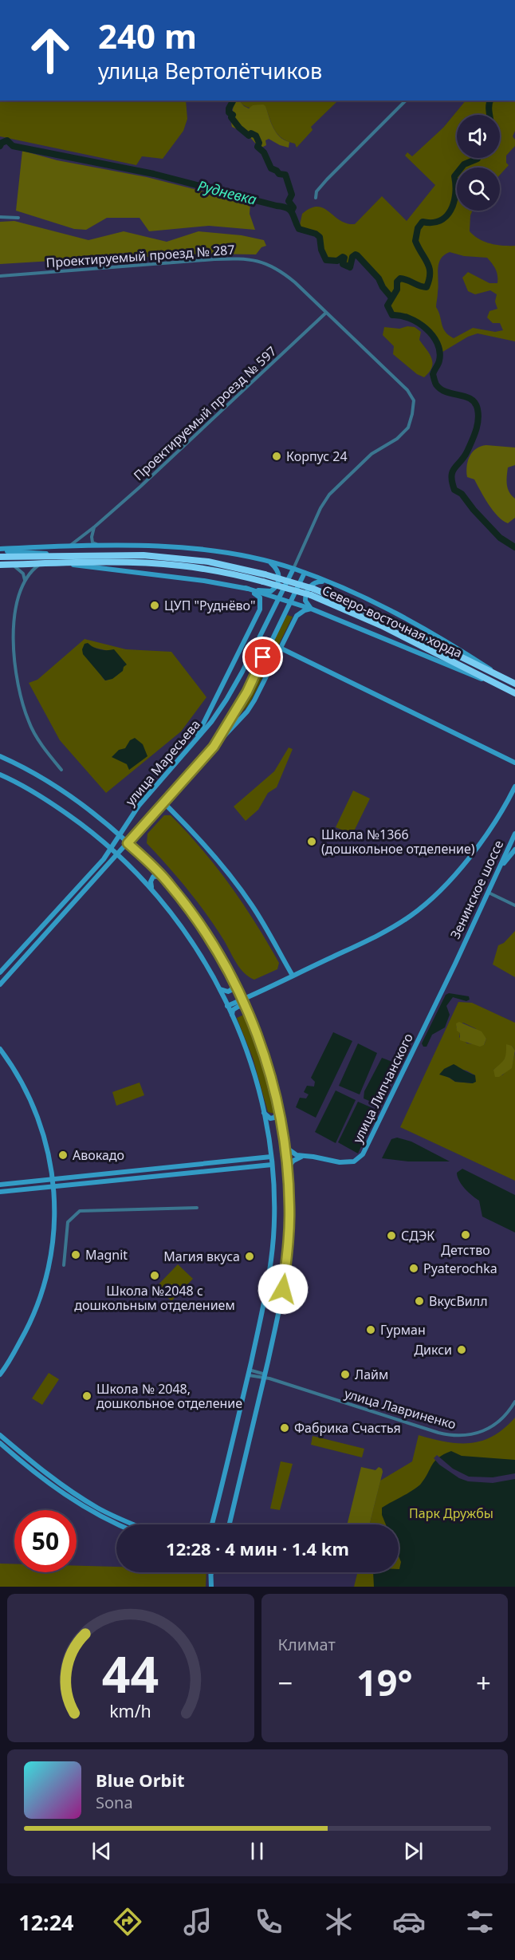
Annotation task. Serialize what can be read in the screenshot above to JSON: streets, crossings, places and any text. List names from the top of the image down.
{
  "streets": {
    "highway": ["Северо-восточная хорда"],
    "street": [
      "Проектируемый проезд № 287",
      "Проектируемый проезд № 597",
      "улица Маресьева",
      "Зенинское шоссе",
      "улица Липчанского",
      "улица Лавриненко"
    ]
  },
  "crossings": [
    ["Проектируемый проезд № 287", "Проектируемый проезд № 597"],
    ["Проектируемый проезд № 287", "улица Маресьева"],
    ["Зенинское шоссе", "улица Липчанского"]
  ],
  "water": ["Рудневка"],
  "parks": ["Парк Дружбы"],
  "places": [
    "Корпус 24",
    "ЦУП \"Руднёво\"",
    "Школа №1366 (дошкольное отделение)",
    "Авокадо",
    "Детство",
    "СДЭК",
    "Magnit",
    "Магия вкуса",
    "Pyaterochka",
    "Школа №2048 с дошкольным отделением",
    "ВкусВилл",
    "Гурман",
    "Дикси",
    "Лайм",
    "Школа № 2048, дошкольное отделение",
    "Фабрика Счастья"
  ],
  "page": {
    "turn": ["240 m", "улица Вертолётчиков"],
    "limit": "50",
    "trip": "12:28 · 4 мин · 1.4 km",
    "tile": "Климат",
    "heat": ["−", "19°", "+"],
    "song": ["Blue Orbit", "Sona"],
    "tabs": "12:24",
    "gauge": ["44", "km/h"]
  }
}
